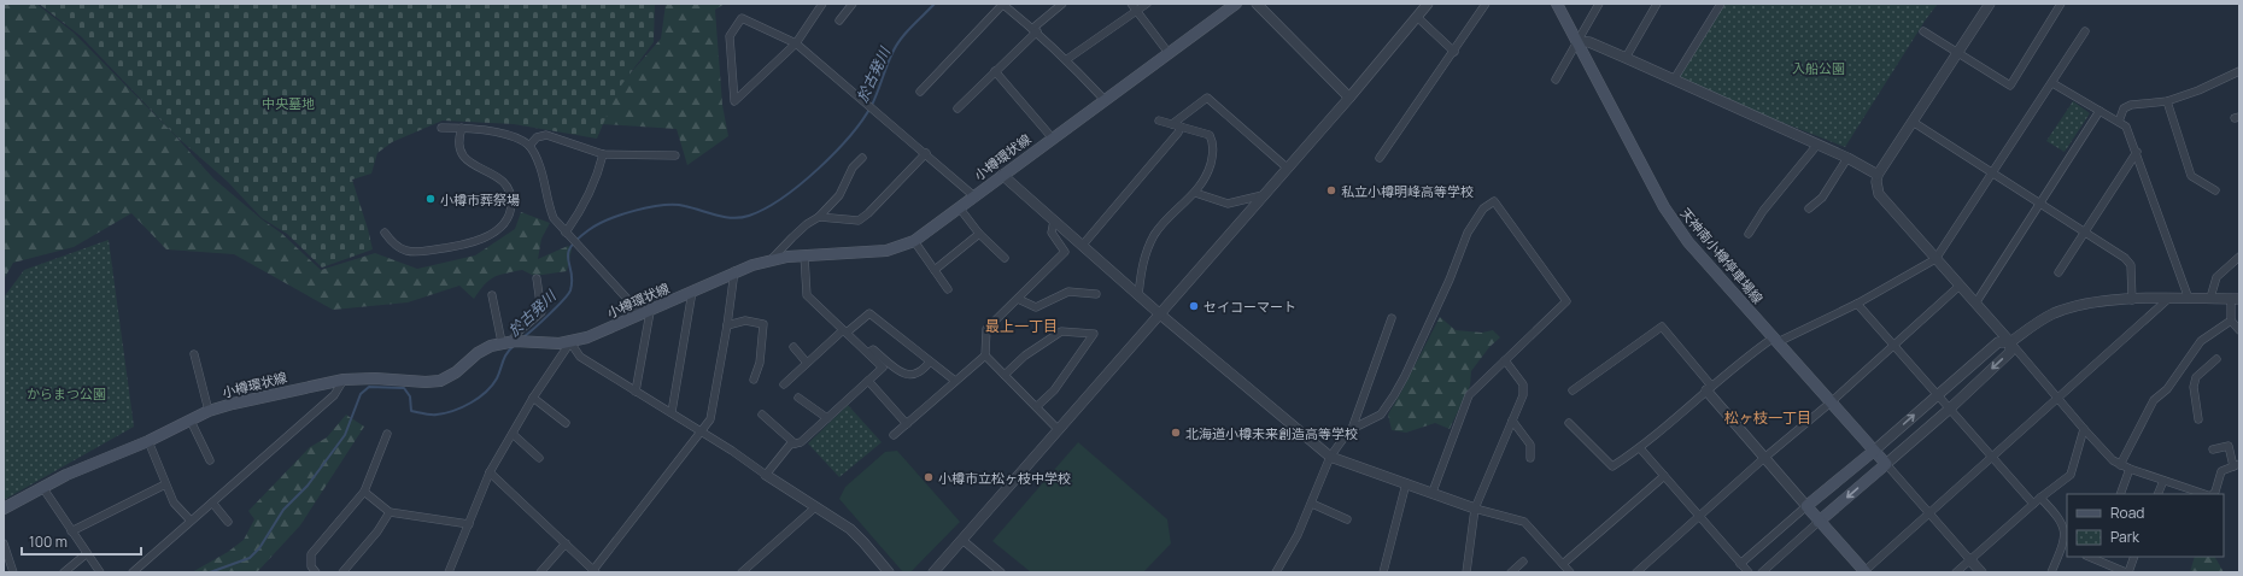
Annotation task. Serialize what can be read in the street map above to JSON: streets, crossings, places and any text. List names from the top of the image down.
{
  "streets": {
    "main road": ["小樽環状線", "天神南小樽停車場線"]
  },
  "districts": ["最上一丁目", "松ヶ枝一丁目"],
  "water": ["於古発川"],
  "parks": ["入船公園", "中央墓地", "からまつ公園"],
  "places": [
    "私立小樽明峰高等学校",
    "小樽市葬祭場",
    "セイコーマート",
    "北海道小樽未来創造高等学校",
    "小樽市立松ヶ枝中学校"
  ],
  "legend": ["Road", "Park"],
  "scale_bar": "100 m"
}
